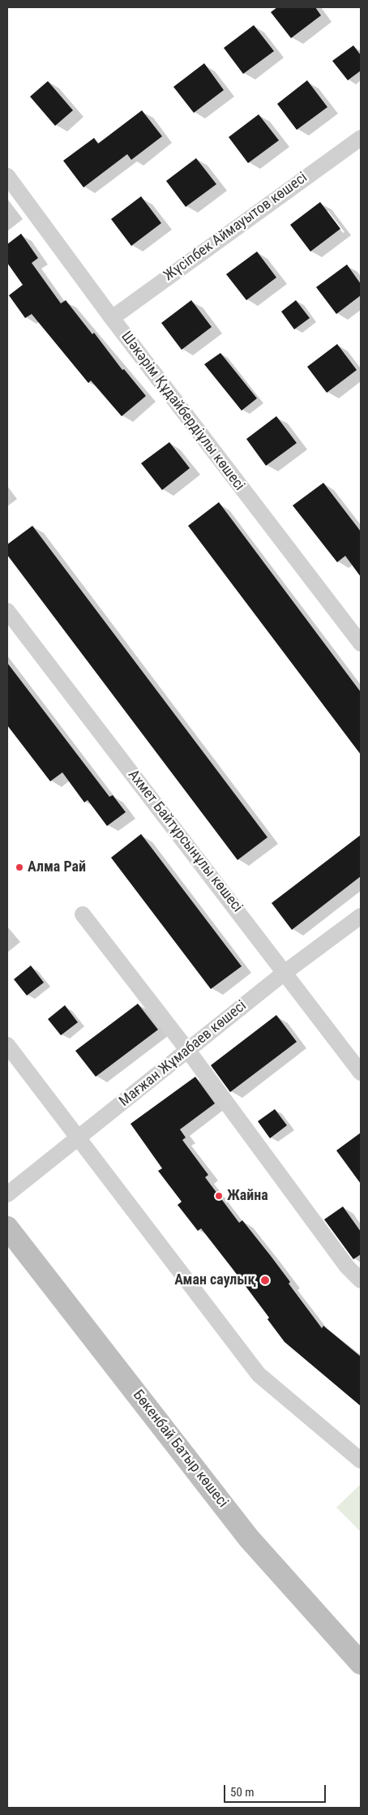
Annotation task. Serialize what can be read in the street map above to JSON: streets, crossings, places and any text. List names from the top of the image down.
{
  "streets": {
    "main road": ["Бөкенбай Батыр көшесі"],
    "street": [
      "Жүсіпбек Аймауытов көшесі",
      "Шәкәрім Құдайбердіұлы көшесі",
      "Ахмет Байтұрсынұлы көшесі",
      "Мағжан Жұмабаев көшесі"
    ]
  },
  "crossings": [
    ["Жүсіпбек Аймауытов көшесі", "Шәкәрім Құдайбердіұлы көшесі"],
    ["Ахмет Байтұрсынұлы көшесі", "Мағжан Жұмабаев көшесі"]
  ],
  "places": ["Алма Рай", "Жайна", "Аман саулық"],
  "scale_bar": "50 m"
}
